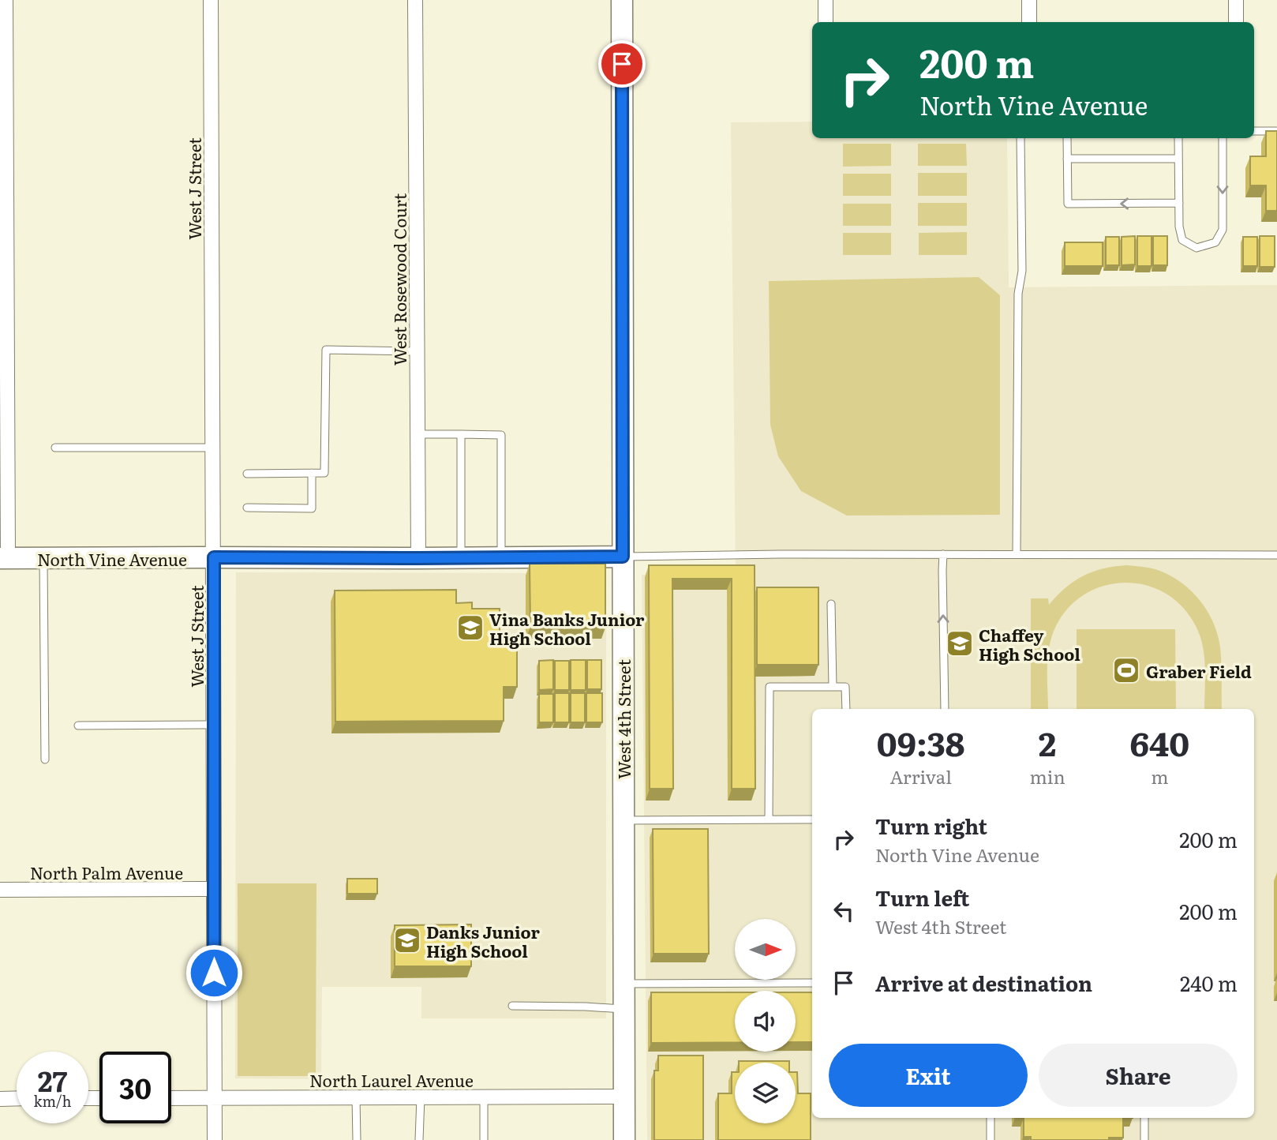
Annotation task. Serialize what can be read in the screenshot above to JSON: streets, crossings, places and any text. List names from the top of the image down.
{
  "streets": {
    "main road": ["North Vine Avenue", "West 4th Street"],
    "street": [
      "West J Street",
      "West Rosewood Court",
      "North Palm Avenue",
      "North Laurel Avenue"
    ]
  },
  "crossings": [
    ["West J Street", "North Vine Avenue"],
    ["West J Street", "North Palm Avenue"],
    ["West J Street", "North Laurel Avenue"],
    ["West Rosewood Court", "North Vine Avenue"],
    ["North Vine Avenue", "West 4th Street"],
    ["West 4th Street", "North Laurel Avenue"]
  ],
  "places": {
    "school or university": ["Vina Banks Junior High School", "Chaffey High School", "Danks Junior High School"],
    "sports": ["Graber Field"]
  },
  "north": "right",
  "page": {
    "turn": ["200 m", "North Vine Avenue"],
    "eta": [
      "09:38",
      "Arrival",
      "2",
      "min",
      "640",
      "m"
    ],
    "list": [
      {
        "name": "Turn right",
        "note": "North Vine Avenue",
        "value": "200 m"
      },
      {
        "name": "Turn left",
        "note": "West 4th Street",
        "value": "200 m"
      },
      {
        "name": "Arrive at destination",
        "value": "240 m"
      }
    ],
    "buttons": ["Exit", "Share"],
    "speed": "27 km/h",
    "limit": "30"
  }
}
